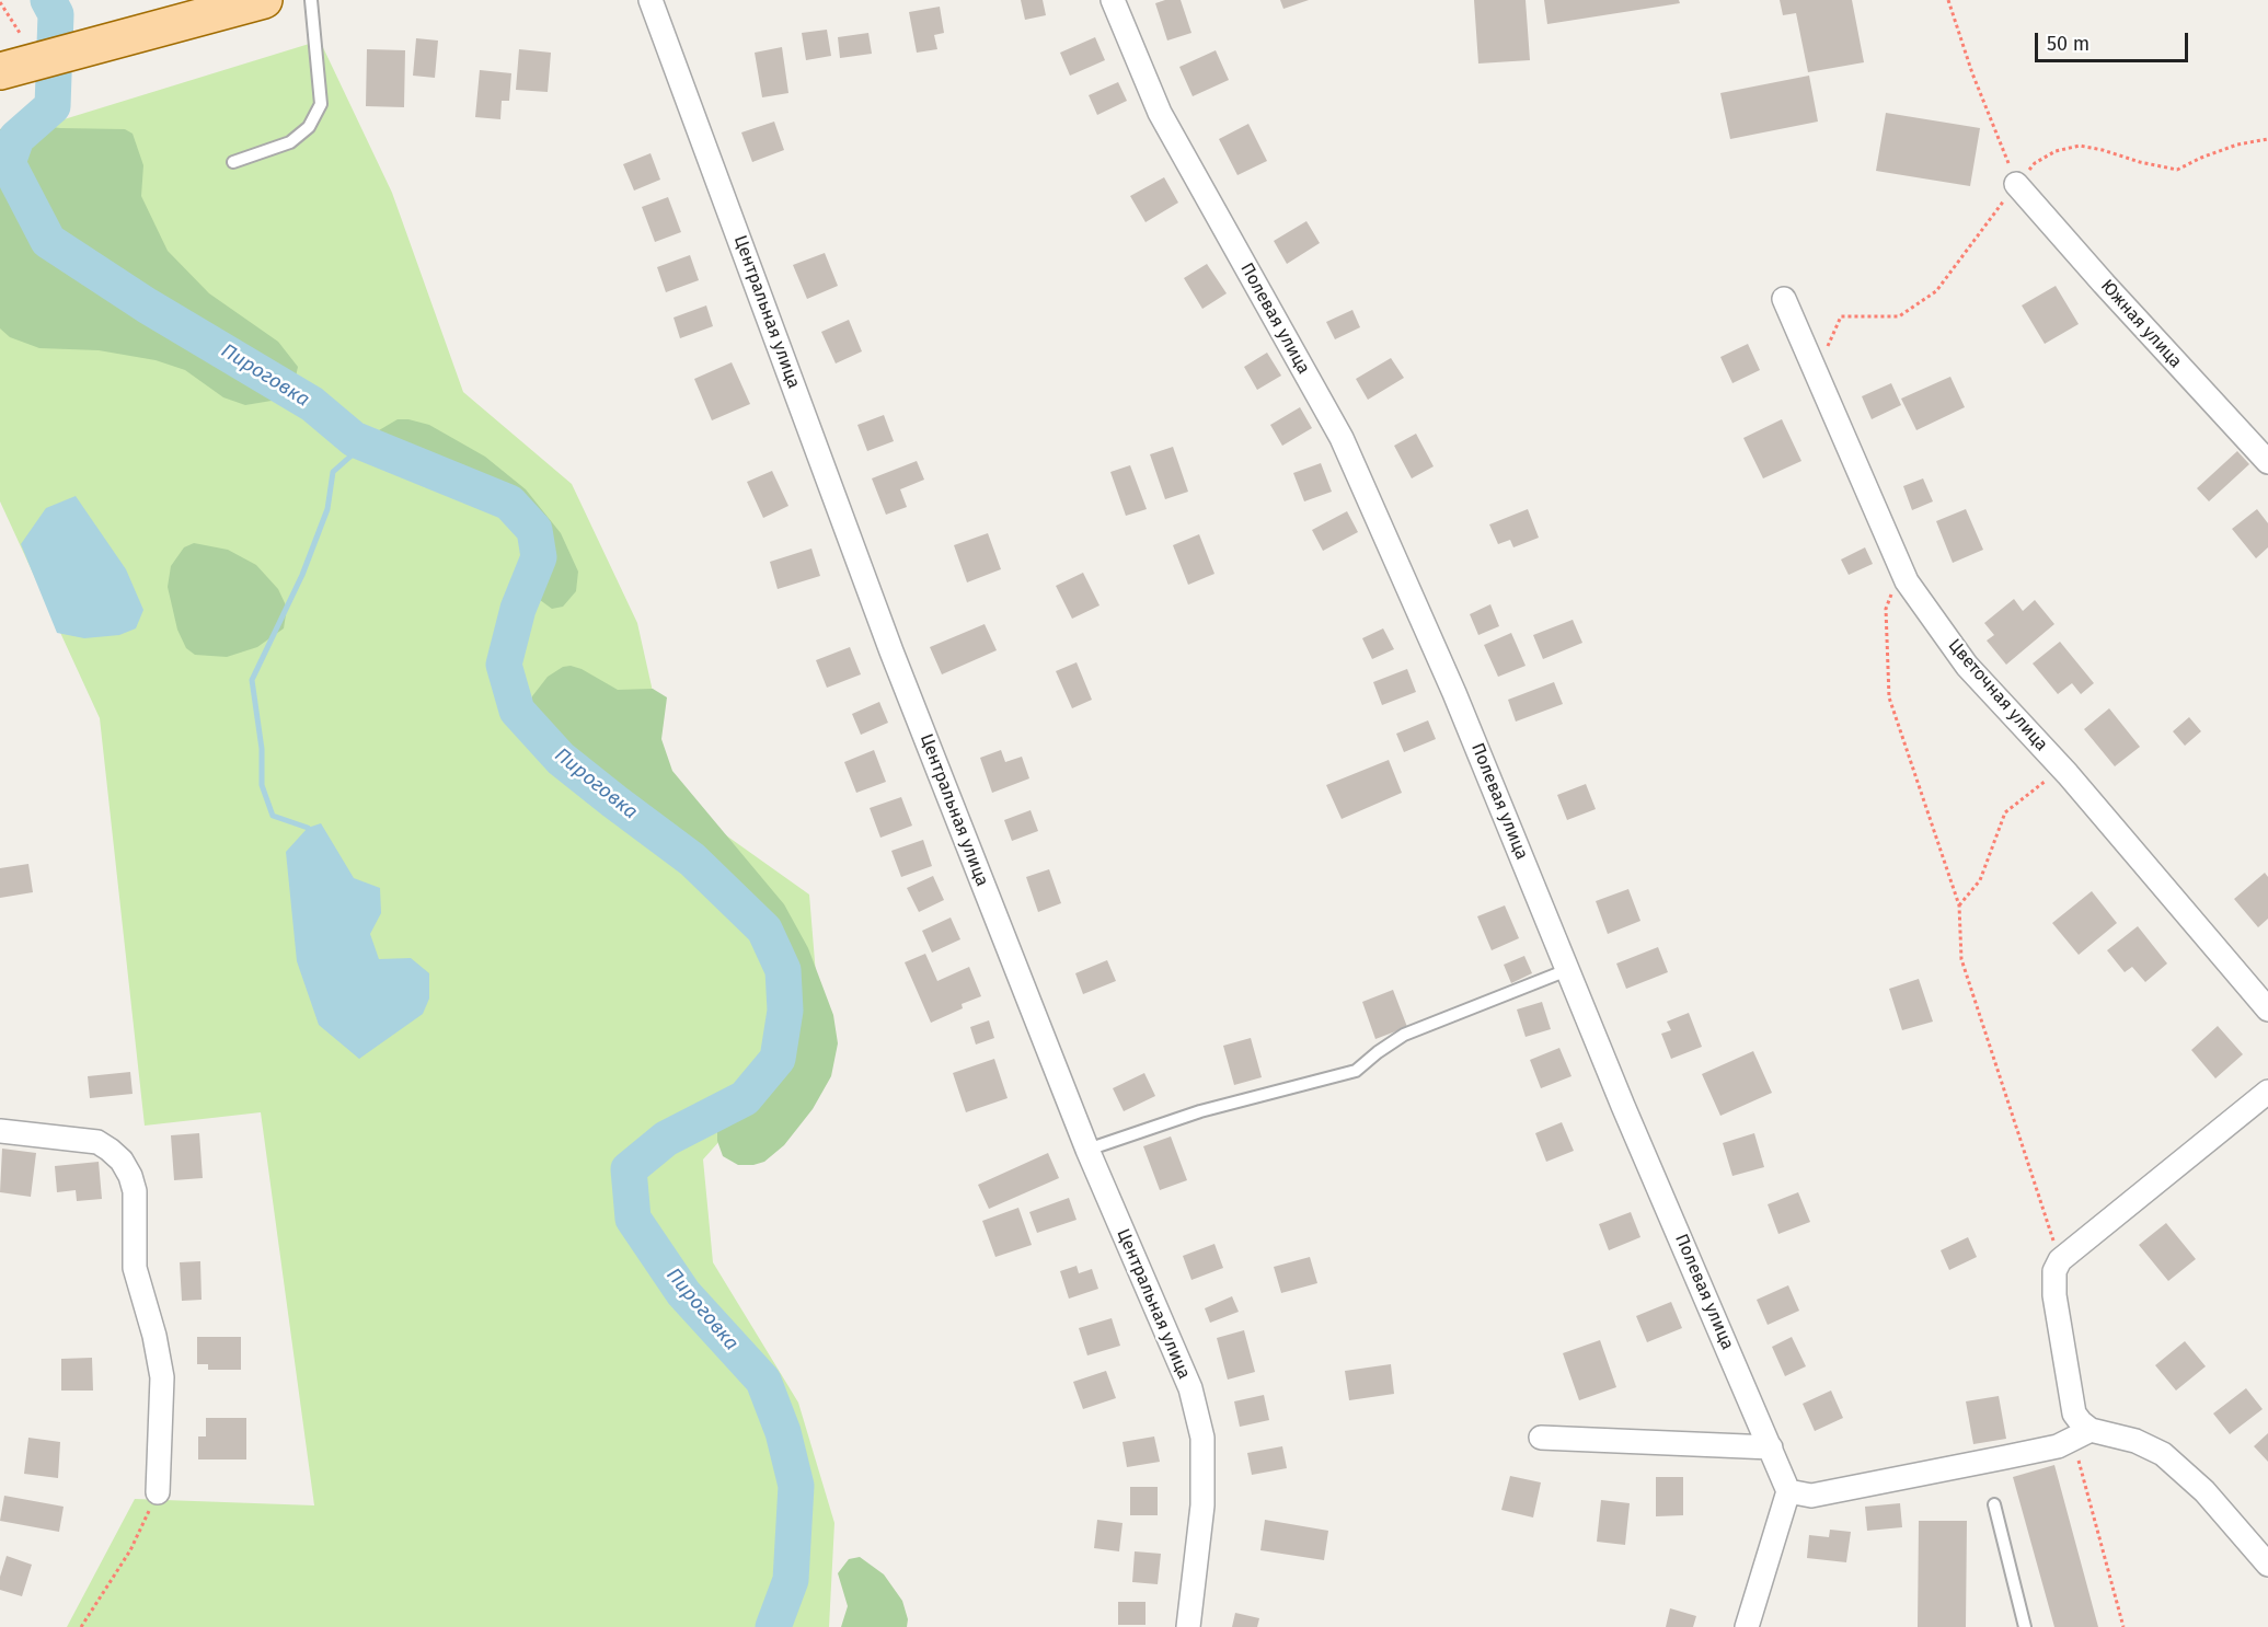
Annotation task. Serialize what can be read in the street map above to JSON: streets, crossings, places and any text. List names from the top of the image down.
{
  "streets": {
    "street": [
      "Центральная улица",
      "Полевая улица",
      "Южная улица",
      "Цветочная улица"
    ]
  },
  "water": ["Пироговка"],
  "scale_bar": "50 m"
}
